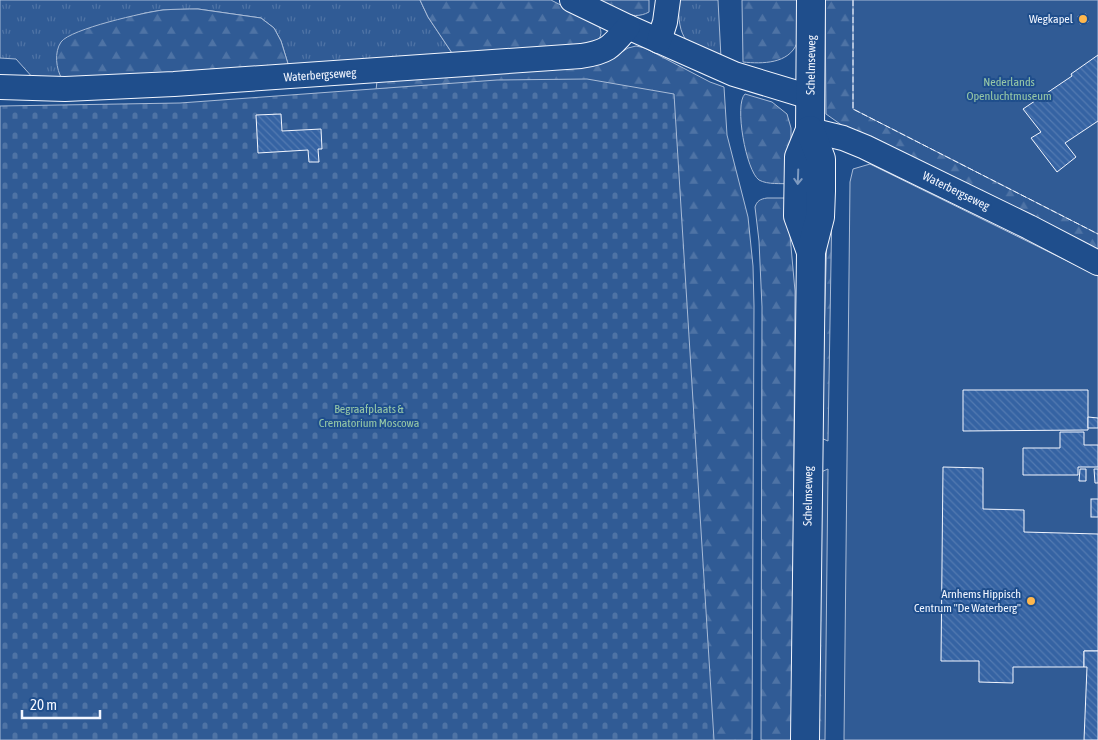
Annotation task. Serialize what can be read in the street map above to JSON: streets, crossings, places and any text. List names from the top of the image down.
{
  "streets": {
    "main road": ["Schelmseweg"],
    "street": ["Waterbergseweg"]
  },
  "crossings": [
    ["Schelmseweg", "Waterbergseweg"]
  ],
  "parks": ["Nederlands Openluchtmuseum", "Begraafplaats & Crematorium Moscowa"],
  "places": ["Wegkapel", "Arnhems Hippisch Centrum \"De Waterberg\""],
  "scale_bar": "20 m"
}
